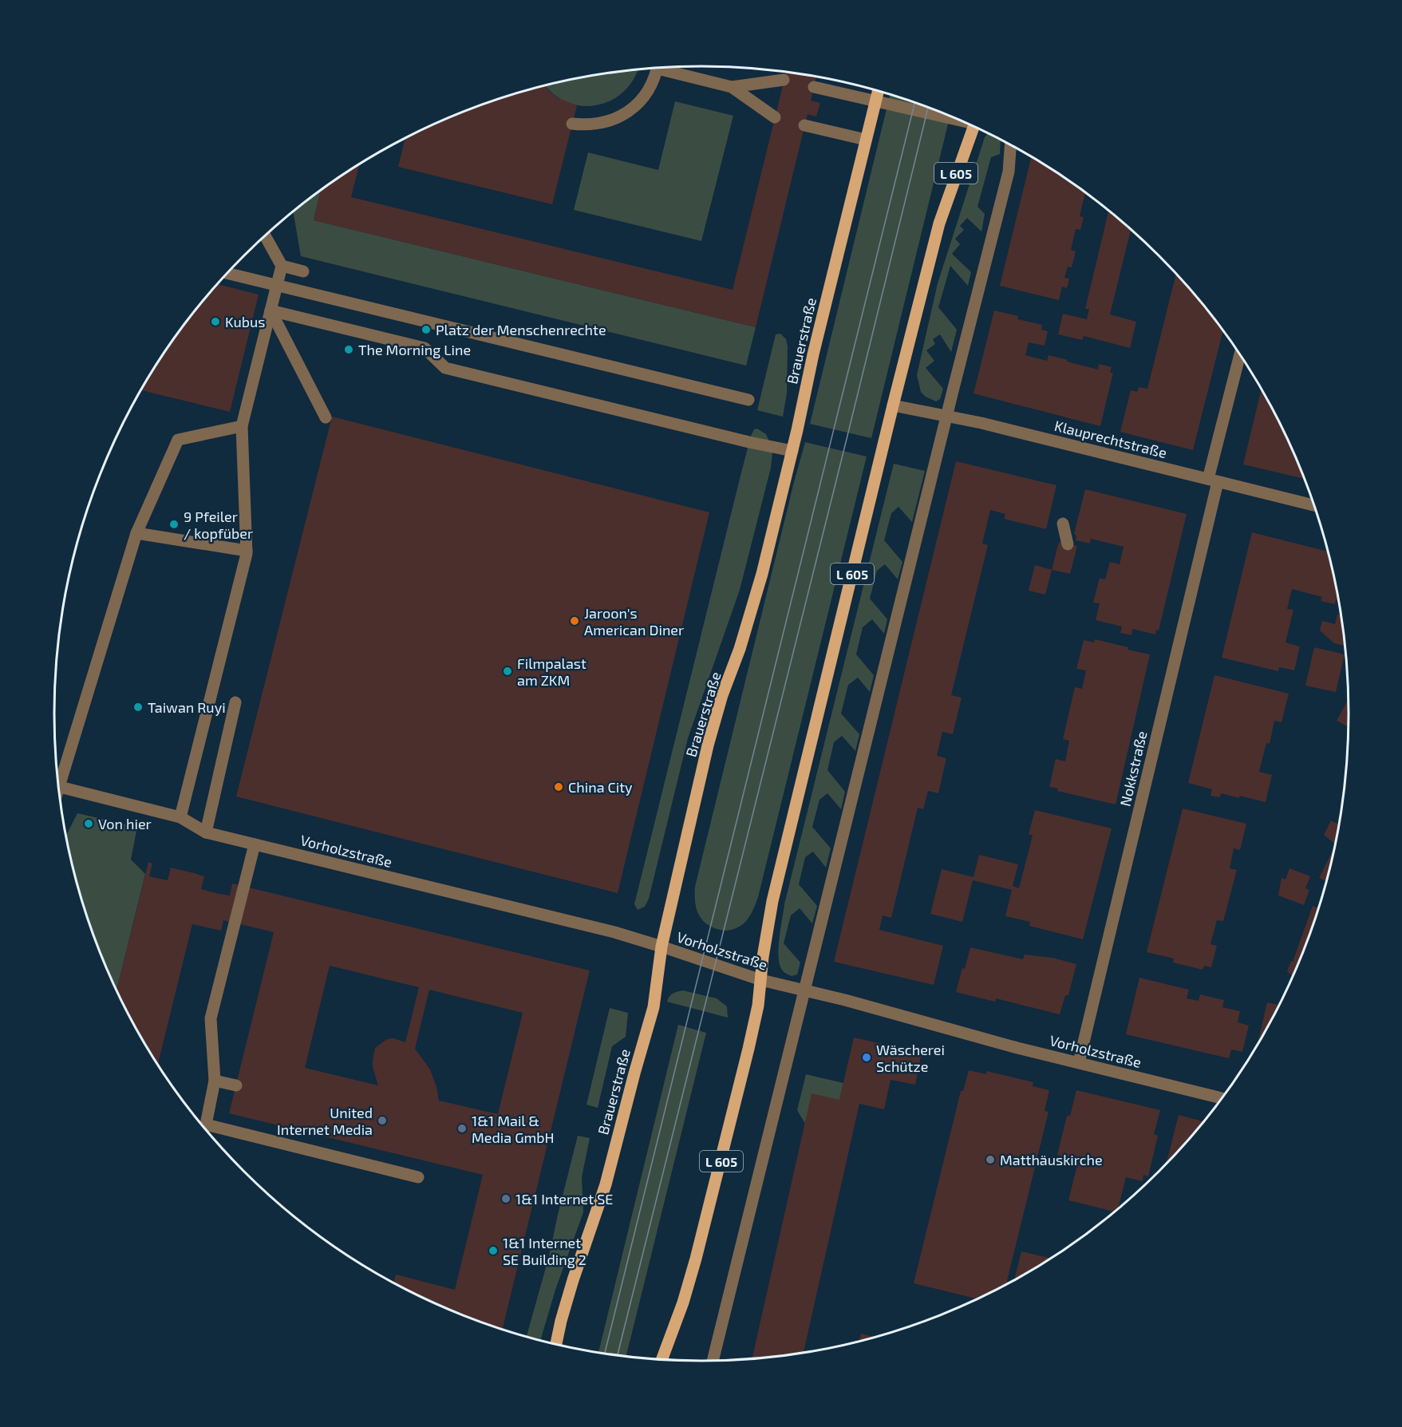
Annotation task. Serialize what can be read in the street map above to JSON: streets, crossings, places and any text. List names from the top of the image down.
{
  "streets": {
    "main road": ["L 605", "Brauerstraße"],
    "street": ["Klauprechtstraße", "Nokkstraße", "Vorholzstraße"]
  },
  "crossings": [
    ["L 605", "Klauprechtstraße"],
    ["L 605", "Vorholzstraße"],
    ["Brauerstraße", "Vorholzstraße"],
    ["Klauprechtstraße", "Nokkstraße"],
    ["Nokkstraße", "Vorholzstraße"]
  ],
  "places": [
    "Kubus",
    "Platz der Menschenrechte",
    "The Morning Line",
    "9 Pfeiler / kopfüber",
    "Jaroon's American Diner",
    "Filmpalast am ZKM",
    "Taiwan Ruyi",
    "China City",
    "Von hier",
    "Wäscherei Schütze",
    "United Internet Media",
    "1&1 Mail & Media GmbH",
    "Matthäuskirche",
    "1&1 Internet SE",
    "1&1 Internet SE Building 2"
  ]
}
